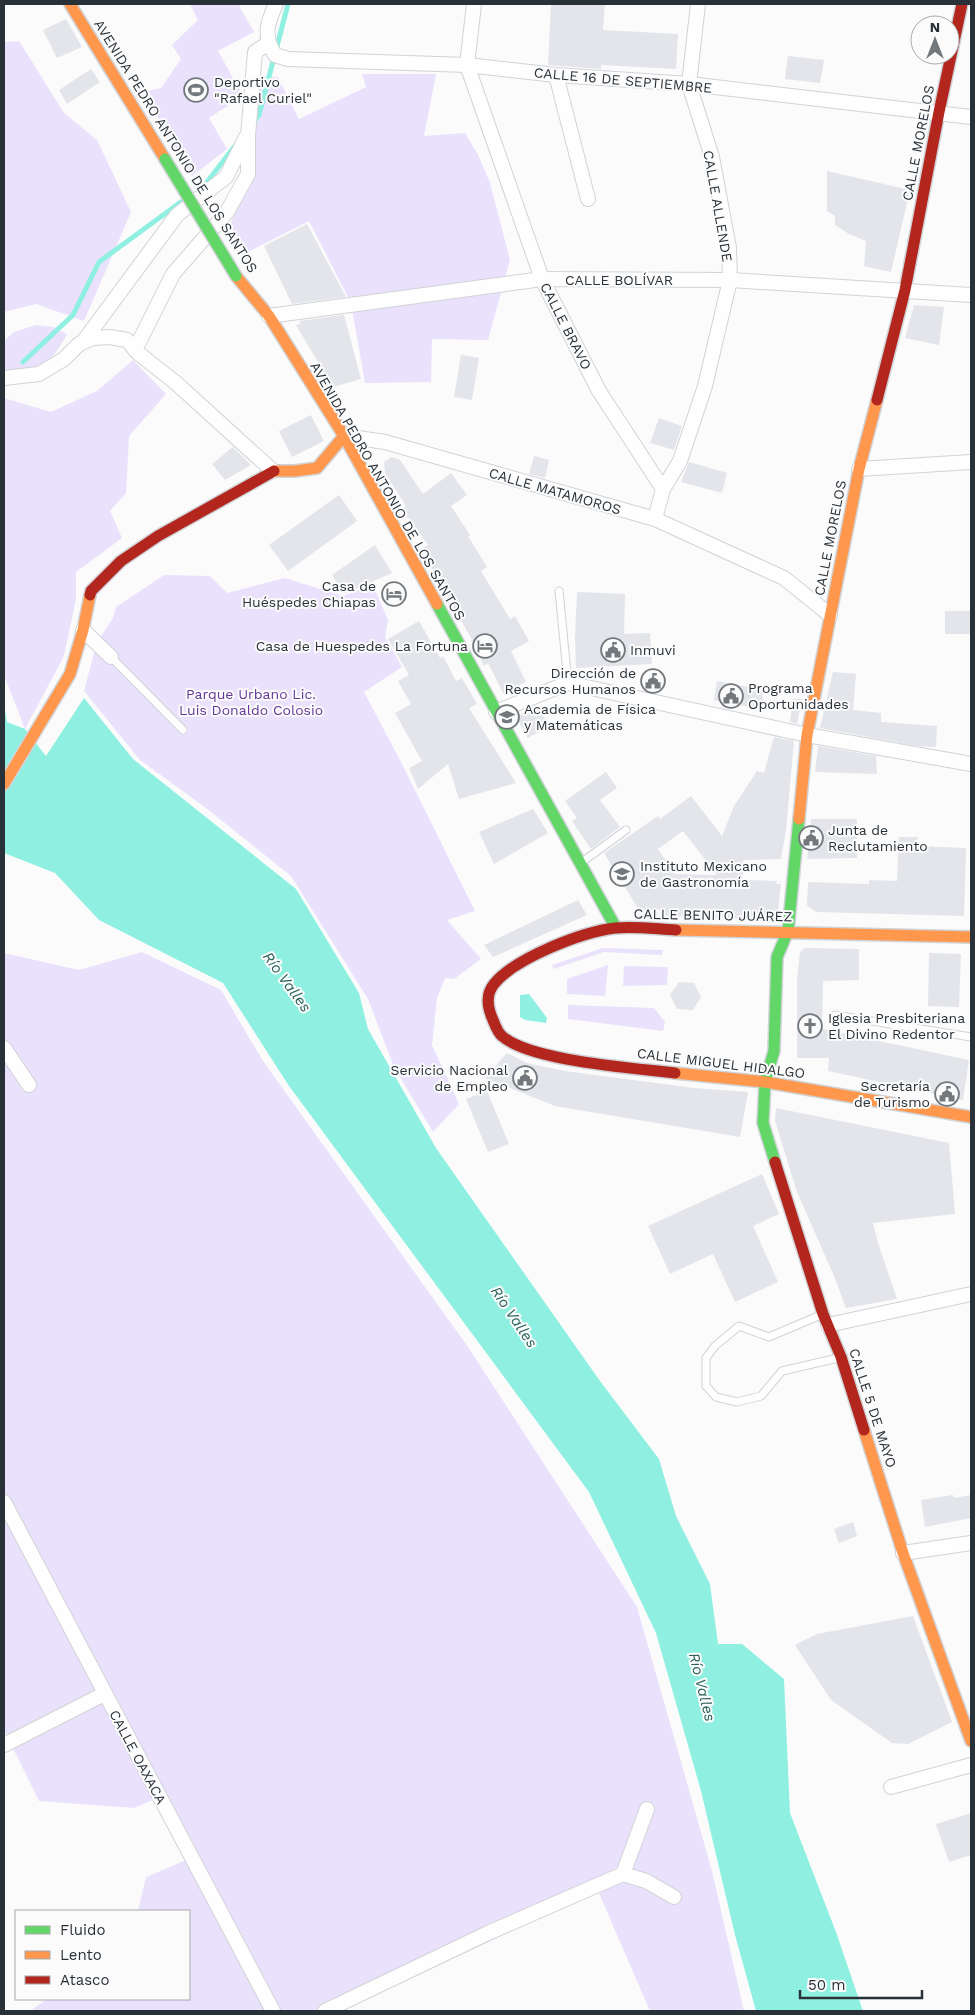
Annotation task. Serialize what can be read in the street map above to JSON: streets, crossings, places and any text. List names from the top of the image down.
{
  "streets": {
    "street": [
      "CALLE 16 DE SEPTIEMBRE",
      "CALLE MORELOS",
      "AVENIDA PEDRO ANTONIO DE LOS SANTOS",
      "CALLE ALLENDE",
      "CALLE BOLÍVAR",
      "CALLE BRAVO",
      "CALLE MATAMOROS",
      "CALLE BENITO JUÁREZ",
      "CALLE MIGUEL HIDALGO",
      "CALLE 5 DE MAYO",
      "CALLE OAXACA"
    ]
  },
  "crossings": [
    ["CALLE 16 DE SEPTIEMBRE", "CALLE MORELOS"],
    ["CALLE 16 DE SEPTIEMBRE", "CALLE ALLENDE"],
    ["CALLE 16 DE SEPTIEMBRE", "CALLE BRAVO"],
    ["CALLE MORELOS", "CALLE BOLÍVAR"],
    ["CALLE MORELOS", "CALLE MATAMOROS"],
    ["CALLE MORELOS", "CALLE BENITO JUÁREZ"],
    ["CALLE MORELOS", "CALLE MIGUEL HIDALGO"],
    ["CALLE MORELOS", "CALLE 5 DE MAYO"],
    ["AVENIDA PEDRO ANTONIO DE LOS SANTOS", "CALLE BOLÍVAR"],
    ["AVENIDA PEDRO ANTONIO DE LOS SANTOS", "CALLE MATAMOROS"],
    ["AVENIDA PEDRO ANTONIO DE LOS SANTOS", "CALLE BENITO JUÁREZ"],
    ["CALLE ALLENDE", "CALLE BOLÍVAR"],
    ["CALLE ALLENDE", "CALLE BRAVO"],
    ["CALLE ALLENDE", "CALLE MATAMOROS"],
    ["CALLE BOLÍVAR", "CALLE BRAVO"],
    ["CALLE BENITO JUÁREZ", "CALLE MIGUEL HIDALGO"],
    ["CALLE MIGUEL HIDALGO", "CALLE 5 DE MAYO"]
  ],
  "water": ["Río Valles"],
  "parks": ["Parque Urbano Lic. Luis Donaldo Colosio"],
  "places": {
    "sports": ["Deportivo \"Rafael Curiel\""],
    "hotel": ["Casa de Huéspedes Chiapas", "Casa de Huespedes La Fortuna"],
    "public building": [
      "Inmuvi",
      "Dirección de Recursos Humanos",
      "Programa Oportunidades",
      "Junta de Reclutamiento",
      "Servicio Nacional de Empleo",
      "Secretaría de Turismo"
    ],
    "school or university": ["Academia de Física y Matemáticas", "Instituto Mexicano de Gastronomía"],
    "church": ["Iglesia Presbiteriana El Divino Redentor"]
  },
  "legend": ["Fluido", "Lento", "Atasco"],
  "scale_bar": "50 m",
  "north": "top"
}
